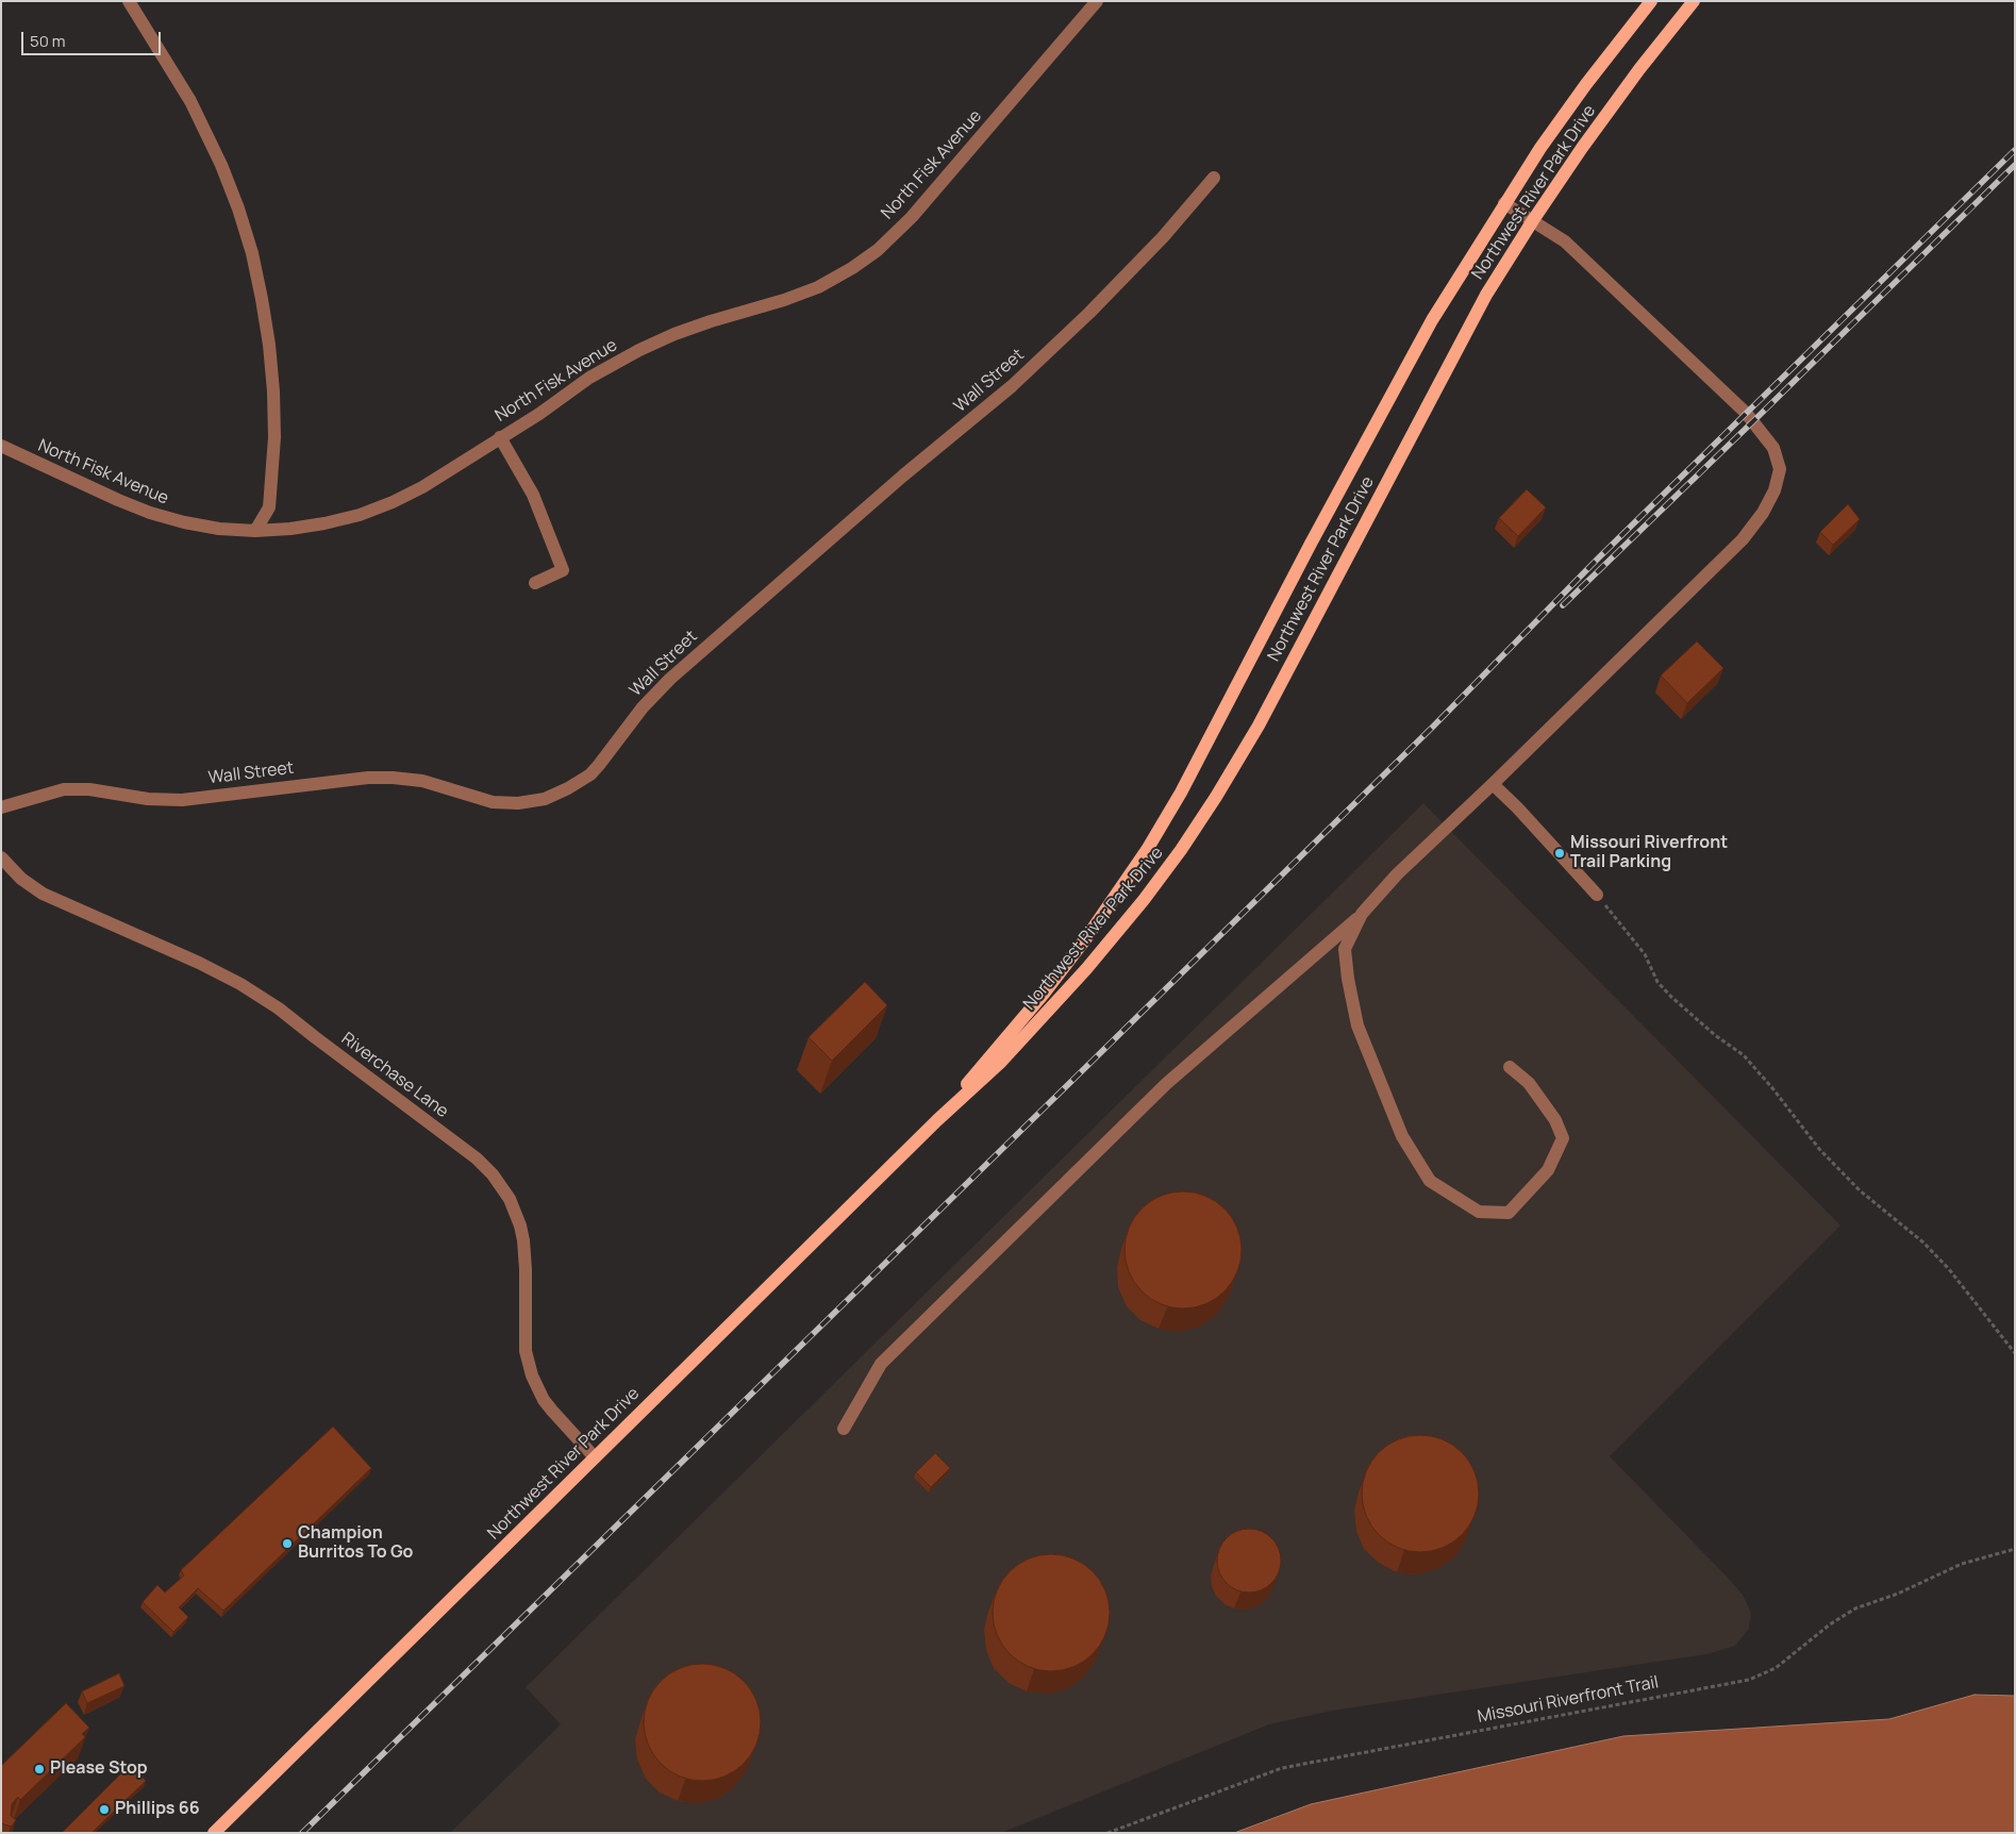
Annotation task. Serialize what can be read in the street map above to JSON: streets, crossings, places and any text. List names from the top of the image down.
{
  "streets": {
    "main road": ["Northwest River Park Drive"],
    "street": ["North Fisk Avenue", "Wall Street", "Riverchase Lane"],
    "path": ["Missouri Riverfront Trail"]
  },
  "crossings": [
    ["Northwest River Park Drive", "Riverchase Lane"]
  ],
  "places": [
    "Missouri Riverfront Trail Parking",
    "Champion Burritos To Go",
    "Please Stop",
    "Phillips 66"
  ],
  "scale_bar": "50 m"
}
